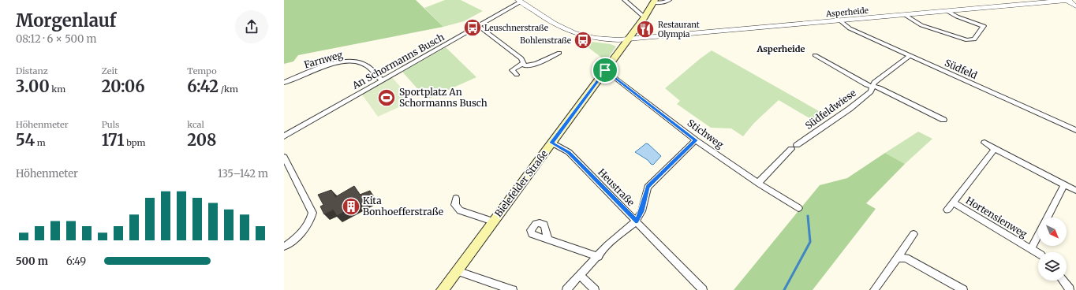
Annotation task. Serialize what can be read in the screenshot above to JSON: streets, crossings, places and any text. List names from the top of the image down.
{
  "streets": {
    "main road": ["Bielefelder Straße"],
    "street": [
      "Asperheide",
      "Farnweg",
      "An Schormanns Busch",
      "Südfeld",
      "Südfeldwiese",
      "Stichweg",
      "Heustraße",
      "Hortensienweg"
    ]
  },
  "crossings": [
    ["Asperheide", "Südfeld"],
    ["Asperheide", "Bielefelder Straße"],
    ["Farnweg", "An Schormanns Busch"],
    ["Südfeld", "Südfeldwiese"],
    ["Südfeldwiese", "Stichweg"],
    ["Stichweg", "Bielefelder Straße"],
    ["Bielefelder Straße", "Heustraße"]
  ],
  "districts": ["Asperheide"],
  "places": {
    "bus stop": ["Leuschnerstraße", "Bohlenstraße"],
    "restaurant": ["Restaurant Olympia"],
    "sports": ["Sportplatz An Schormanns Busch"],
    "building": ["Kita Bonhoefferstraße"]
  },
  "north": "bottom right",
  "page": {
    "heading": ["Morgenlauf", "08:12 · 6 × 500 m"],
    "stats": [
      ["Distanz", "3.00 km"],
      ["Zeit", "20:06"],
      ["Tempo", "6:42 /km"],
      ["Höhenmeter", "54 m"],
      ["Puls", "171 bpm"],
      ["kcal", "208"]
    ],
    "chart": ["Höhenmeter", "135–142 m"],
    "list": [
      {
        "name": "500 m",
        "note": "6:49"
      }
    ]
  }
}
